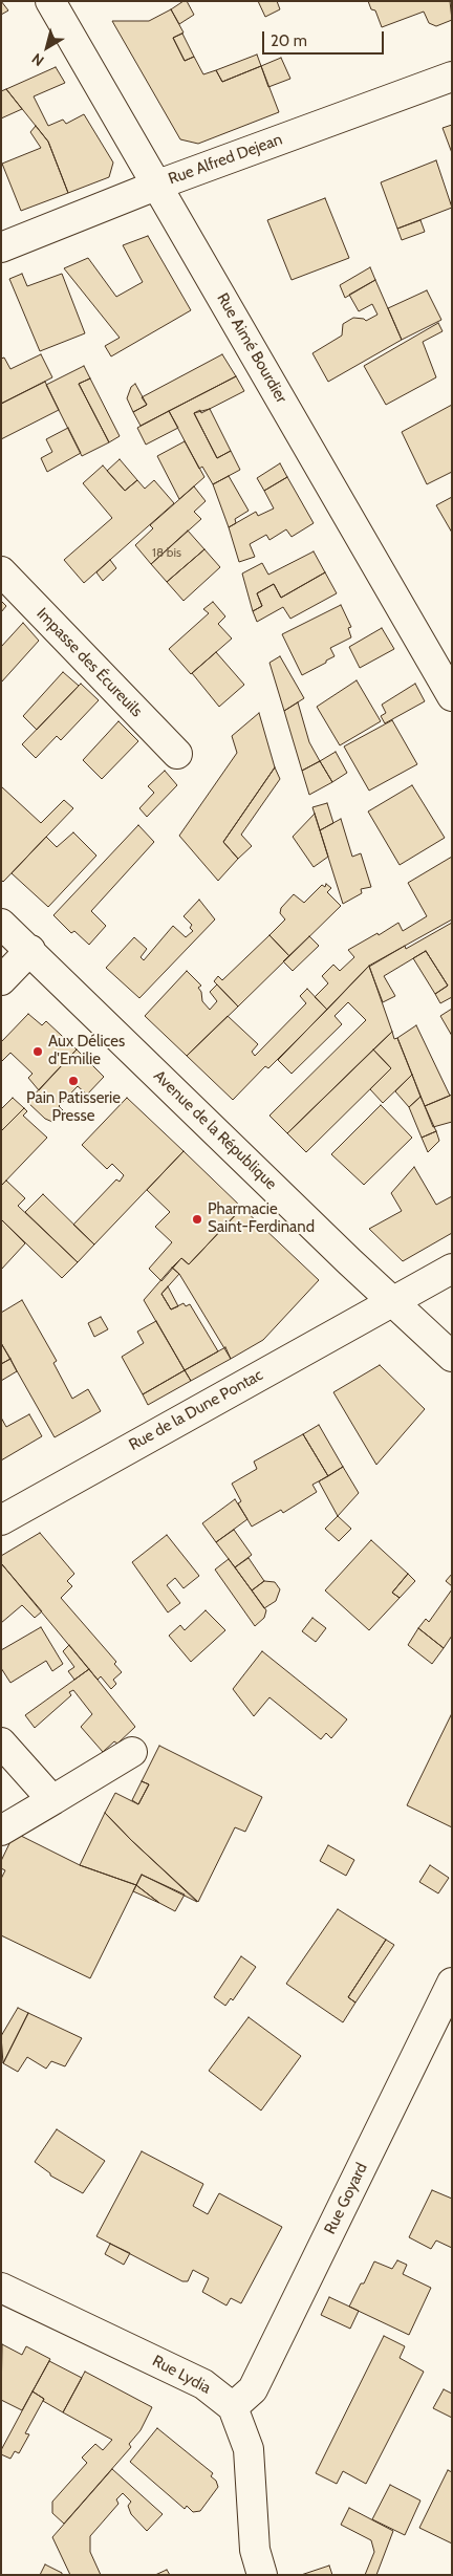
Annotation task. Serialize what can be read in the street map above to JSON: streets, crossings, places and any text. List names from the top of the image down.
{
  "streets": {
    "street": [
      "Rue Alfred Dejean",
      "Rue Aimé Bourdier",
      "Impasse des Écureuils",
      "Avenue de la République",
      "Rue de la Dune Pontac",
      "Rue Goyard",
      "Rue Lydia"
    ]
  },
  "crossings": [
    ["Rue Alfred Dejean", "Rue Aimé Bourdier"],
    ["Avenue de la République", "Rue de la Dune Pontac"],
    ["Rue Goyard", "Rue Lydia"]
  ],
  "places": ["Aux Délices d'Emilie", "Pain Patisserie Presse", "Pharmacie Saint-Ferdinand"],
  "house_numbers": ["18 bis"],
  "scale_bar": "20 m",
  "north": "bottom left"
}
